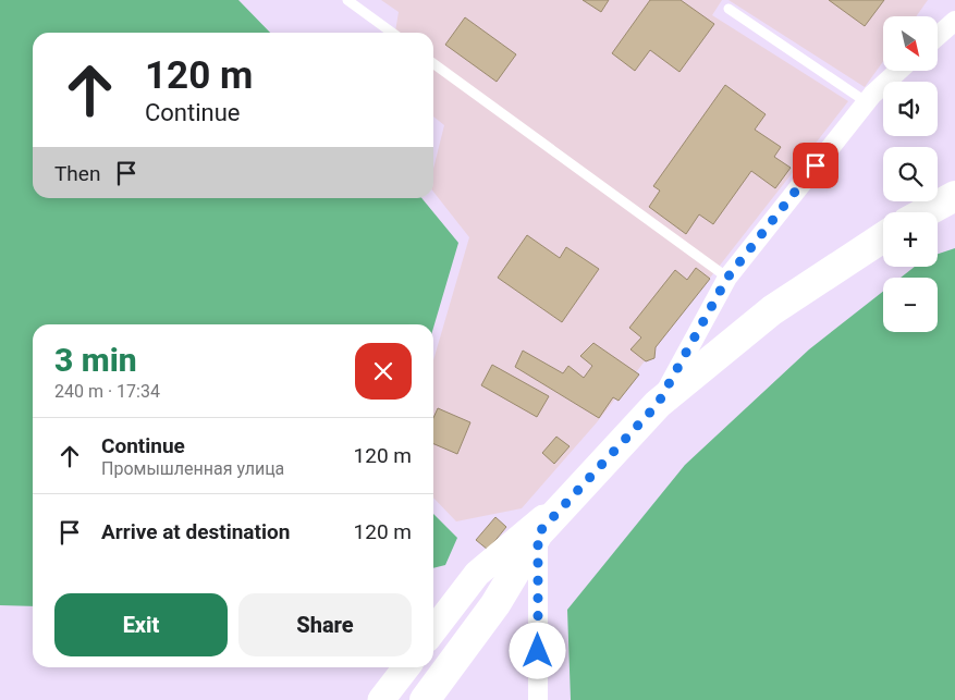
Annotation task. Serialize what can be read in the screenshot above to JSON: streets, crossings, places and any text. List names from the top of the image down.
{
  "north": "bottom right",
  "page": {
    "map_buttons": ["+", "−"],
    "turn": ["120 m", "Continue"],
    "then": "Then",
    "heading": ["3 min", "240 m · 17:34"],
    "list": [
      {
        "name": "Continue",
        "note": "Промышленная улица",
        "value": "120 m"
      },
      {
        "name": "Arrive at destination",
        "value": "120 m"
      }
    ],
    "buttons": ["Exit", "Share"]
  }
}
